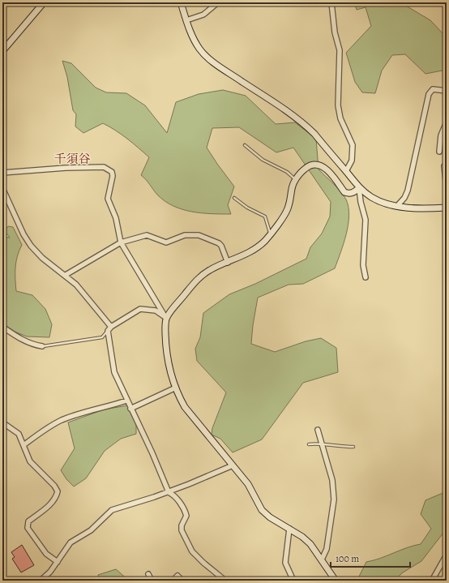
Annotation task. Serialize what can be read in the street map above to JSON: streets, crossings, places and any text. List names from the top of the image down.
{
  "districts": ["千須谷"],
  "scale_bar": "100 m"
}
